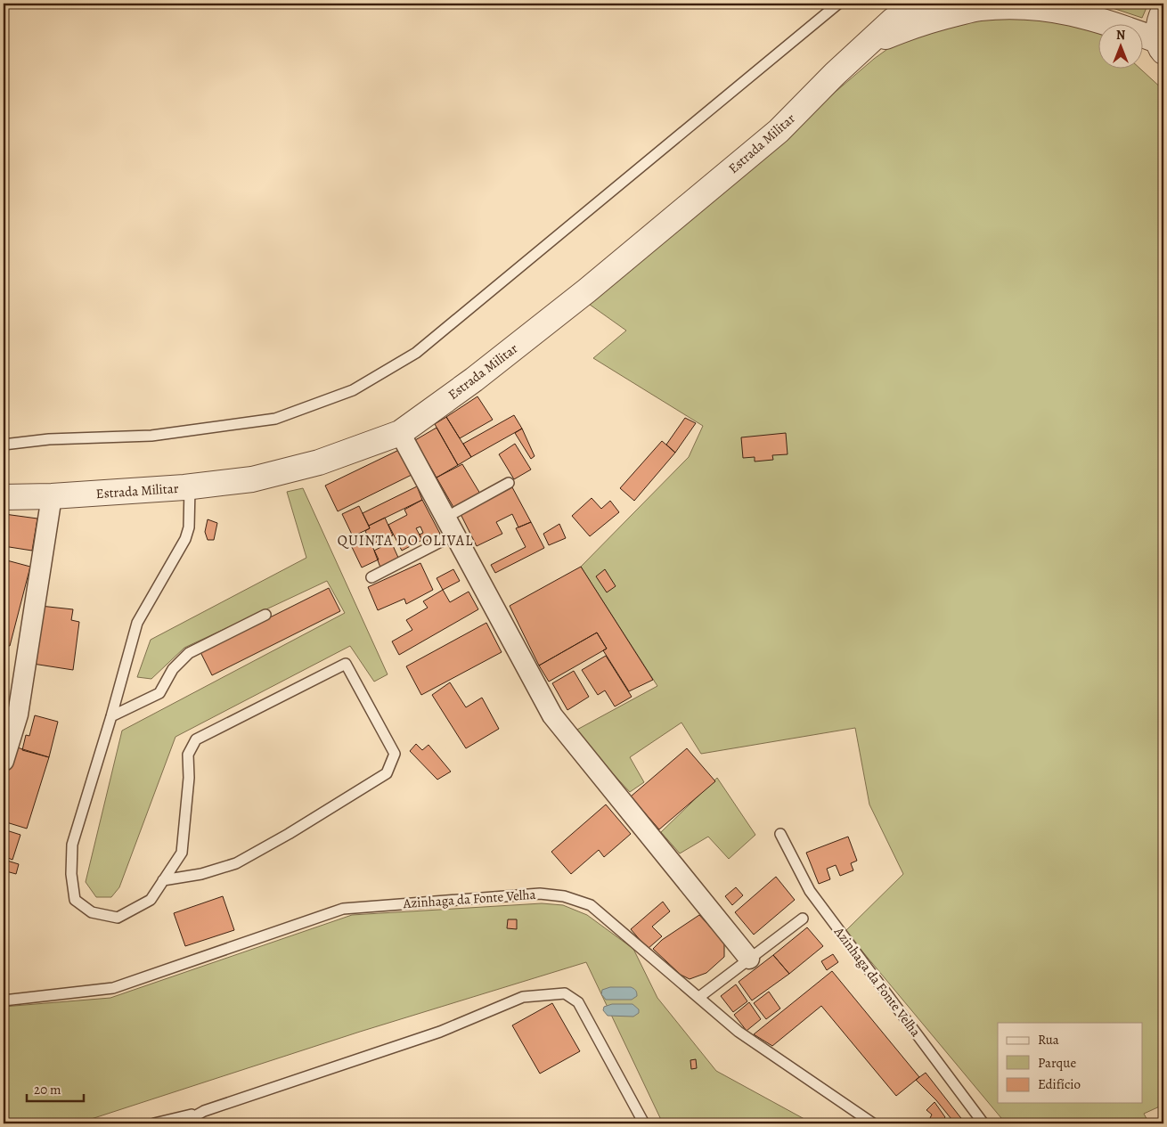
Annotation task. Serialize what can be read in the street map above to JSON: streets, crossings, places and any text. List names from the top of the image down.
{
  "streets": {
    "street": ["Estrada Militar"],
    "lane": ["Azinhaga da Fonte Velha"]
  },
  "districts": ["QUINTA DO OLIVAL"],
  "legend": ["Rua", "Parque", "Edifício"],
  "scale_bar": "20 m",
  "north": "top"
}
